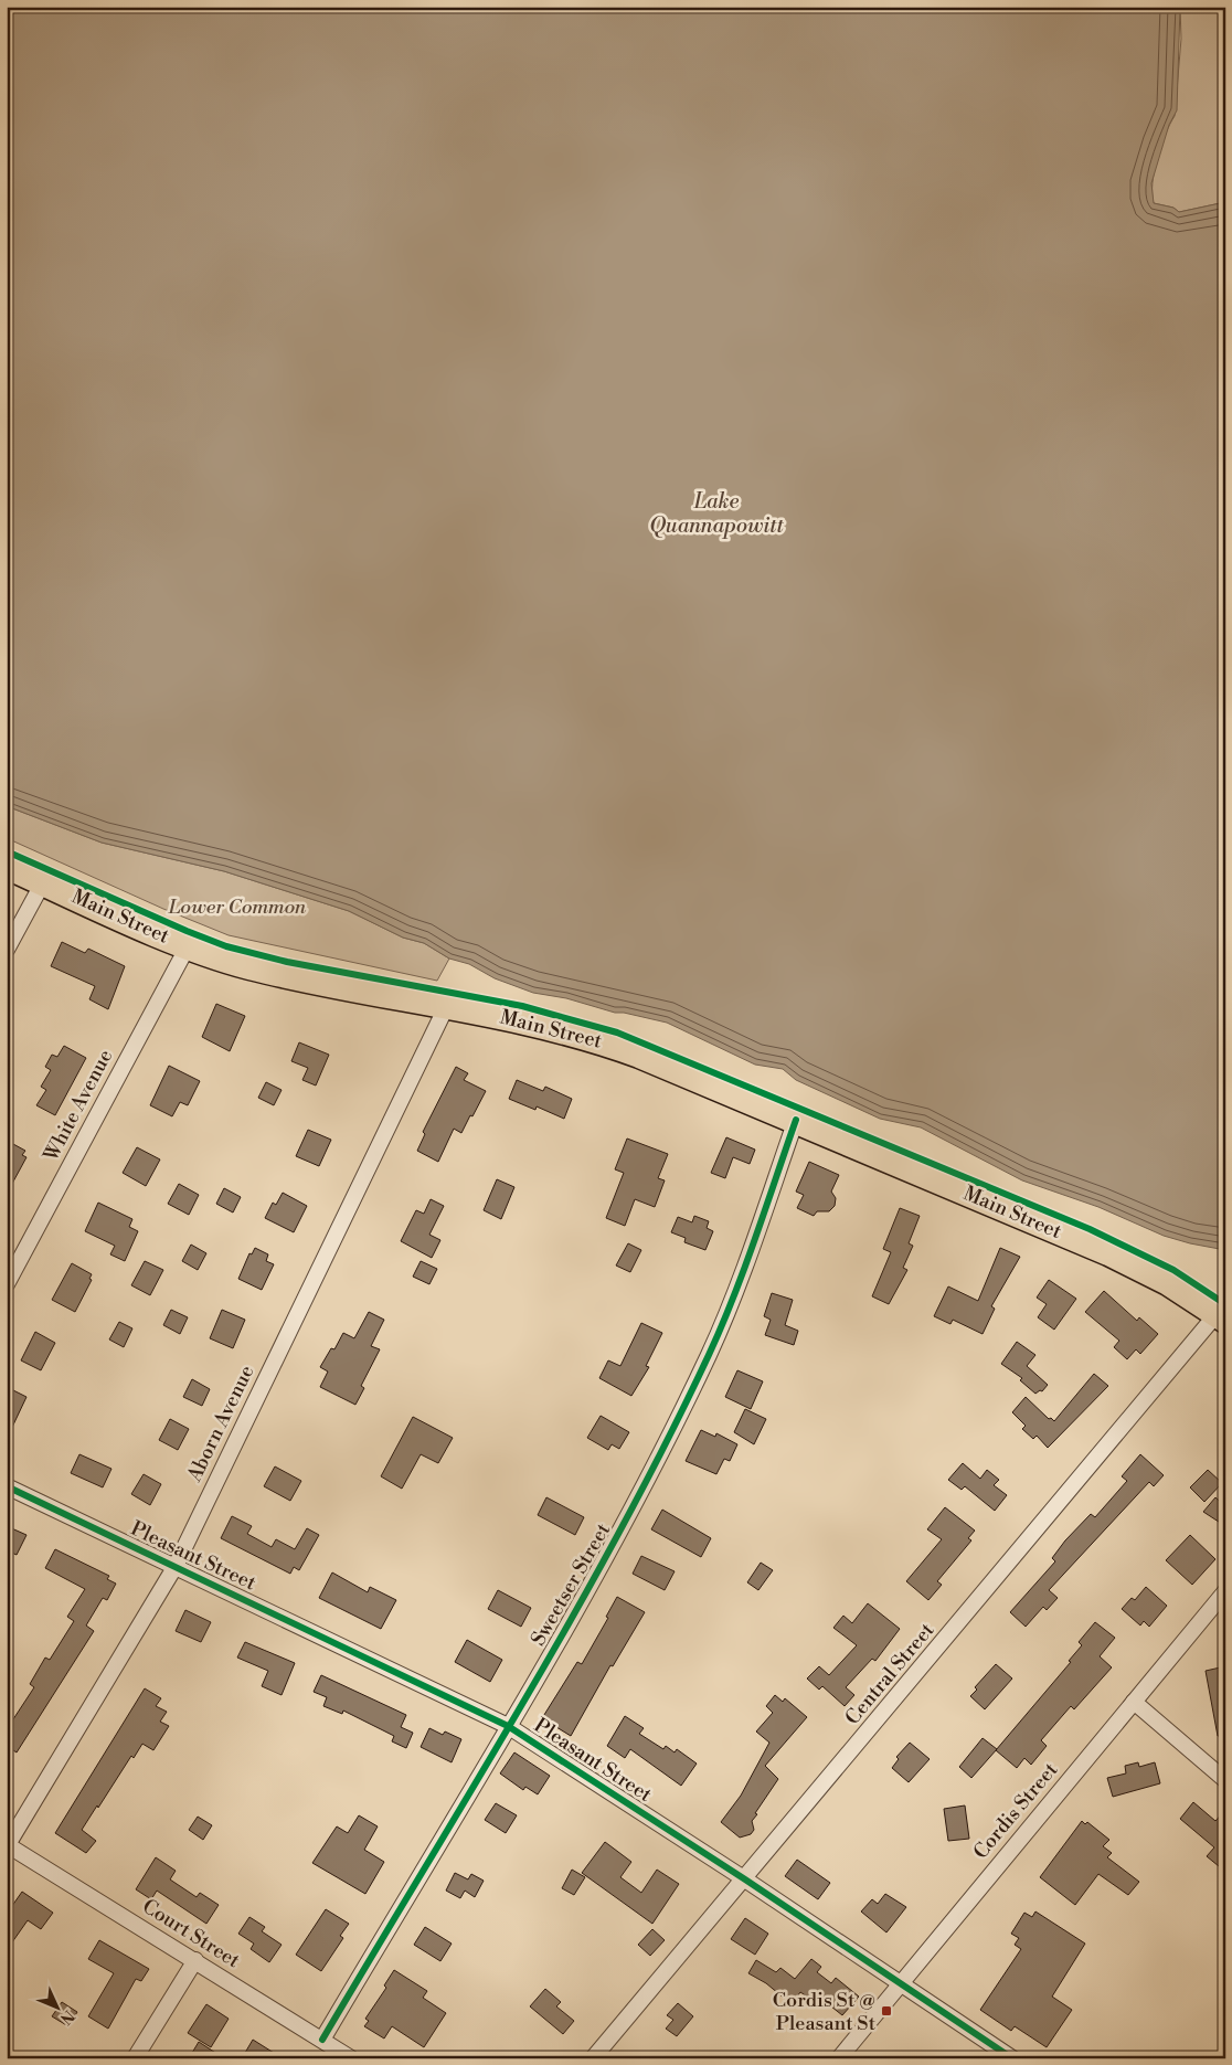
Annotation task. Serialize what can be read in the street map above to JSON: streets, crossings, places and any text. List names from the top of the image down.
{
  "streets": {
    "main road": ["Main Street"],
    "street": [
      "White Avenue",
      "Aborn Avenue",
      "Pleasant Street",
      "Sweetser Street",
      "Central Street",
      "Cordis Street",
      "Court Street"
    ]
  },
  "crossings": [
    ["Main Street", "White Avenue"],
    ["Main Street", "Aborn Avenue"],
    ["Main Street", "Sweetser Street"],
    ["Main Street", "Central Street"],
    ["Aborn Avenue", "Pleasant Street"],
    ["Aborn Avenue", "Court Street"],
    ["Pleasant Street", "Sweetser Street"],
    ["Pleasant Street", "Central Street"],
    ["Pleasant Street", "Cordis Street"],
    ["Sweetser Street", "Court Street"]
  ],
  "water": ["Lake Quannapowitt"],
  "parks": ["Lower Common"],
  "places": {
    "transit": ["Cordis St @ Pleasant St"]
  },
  "north": "bottom right"
}
